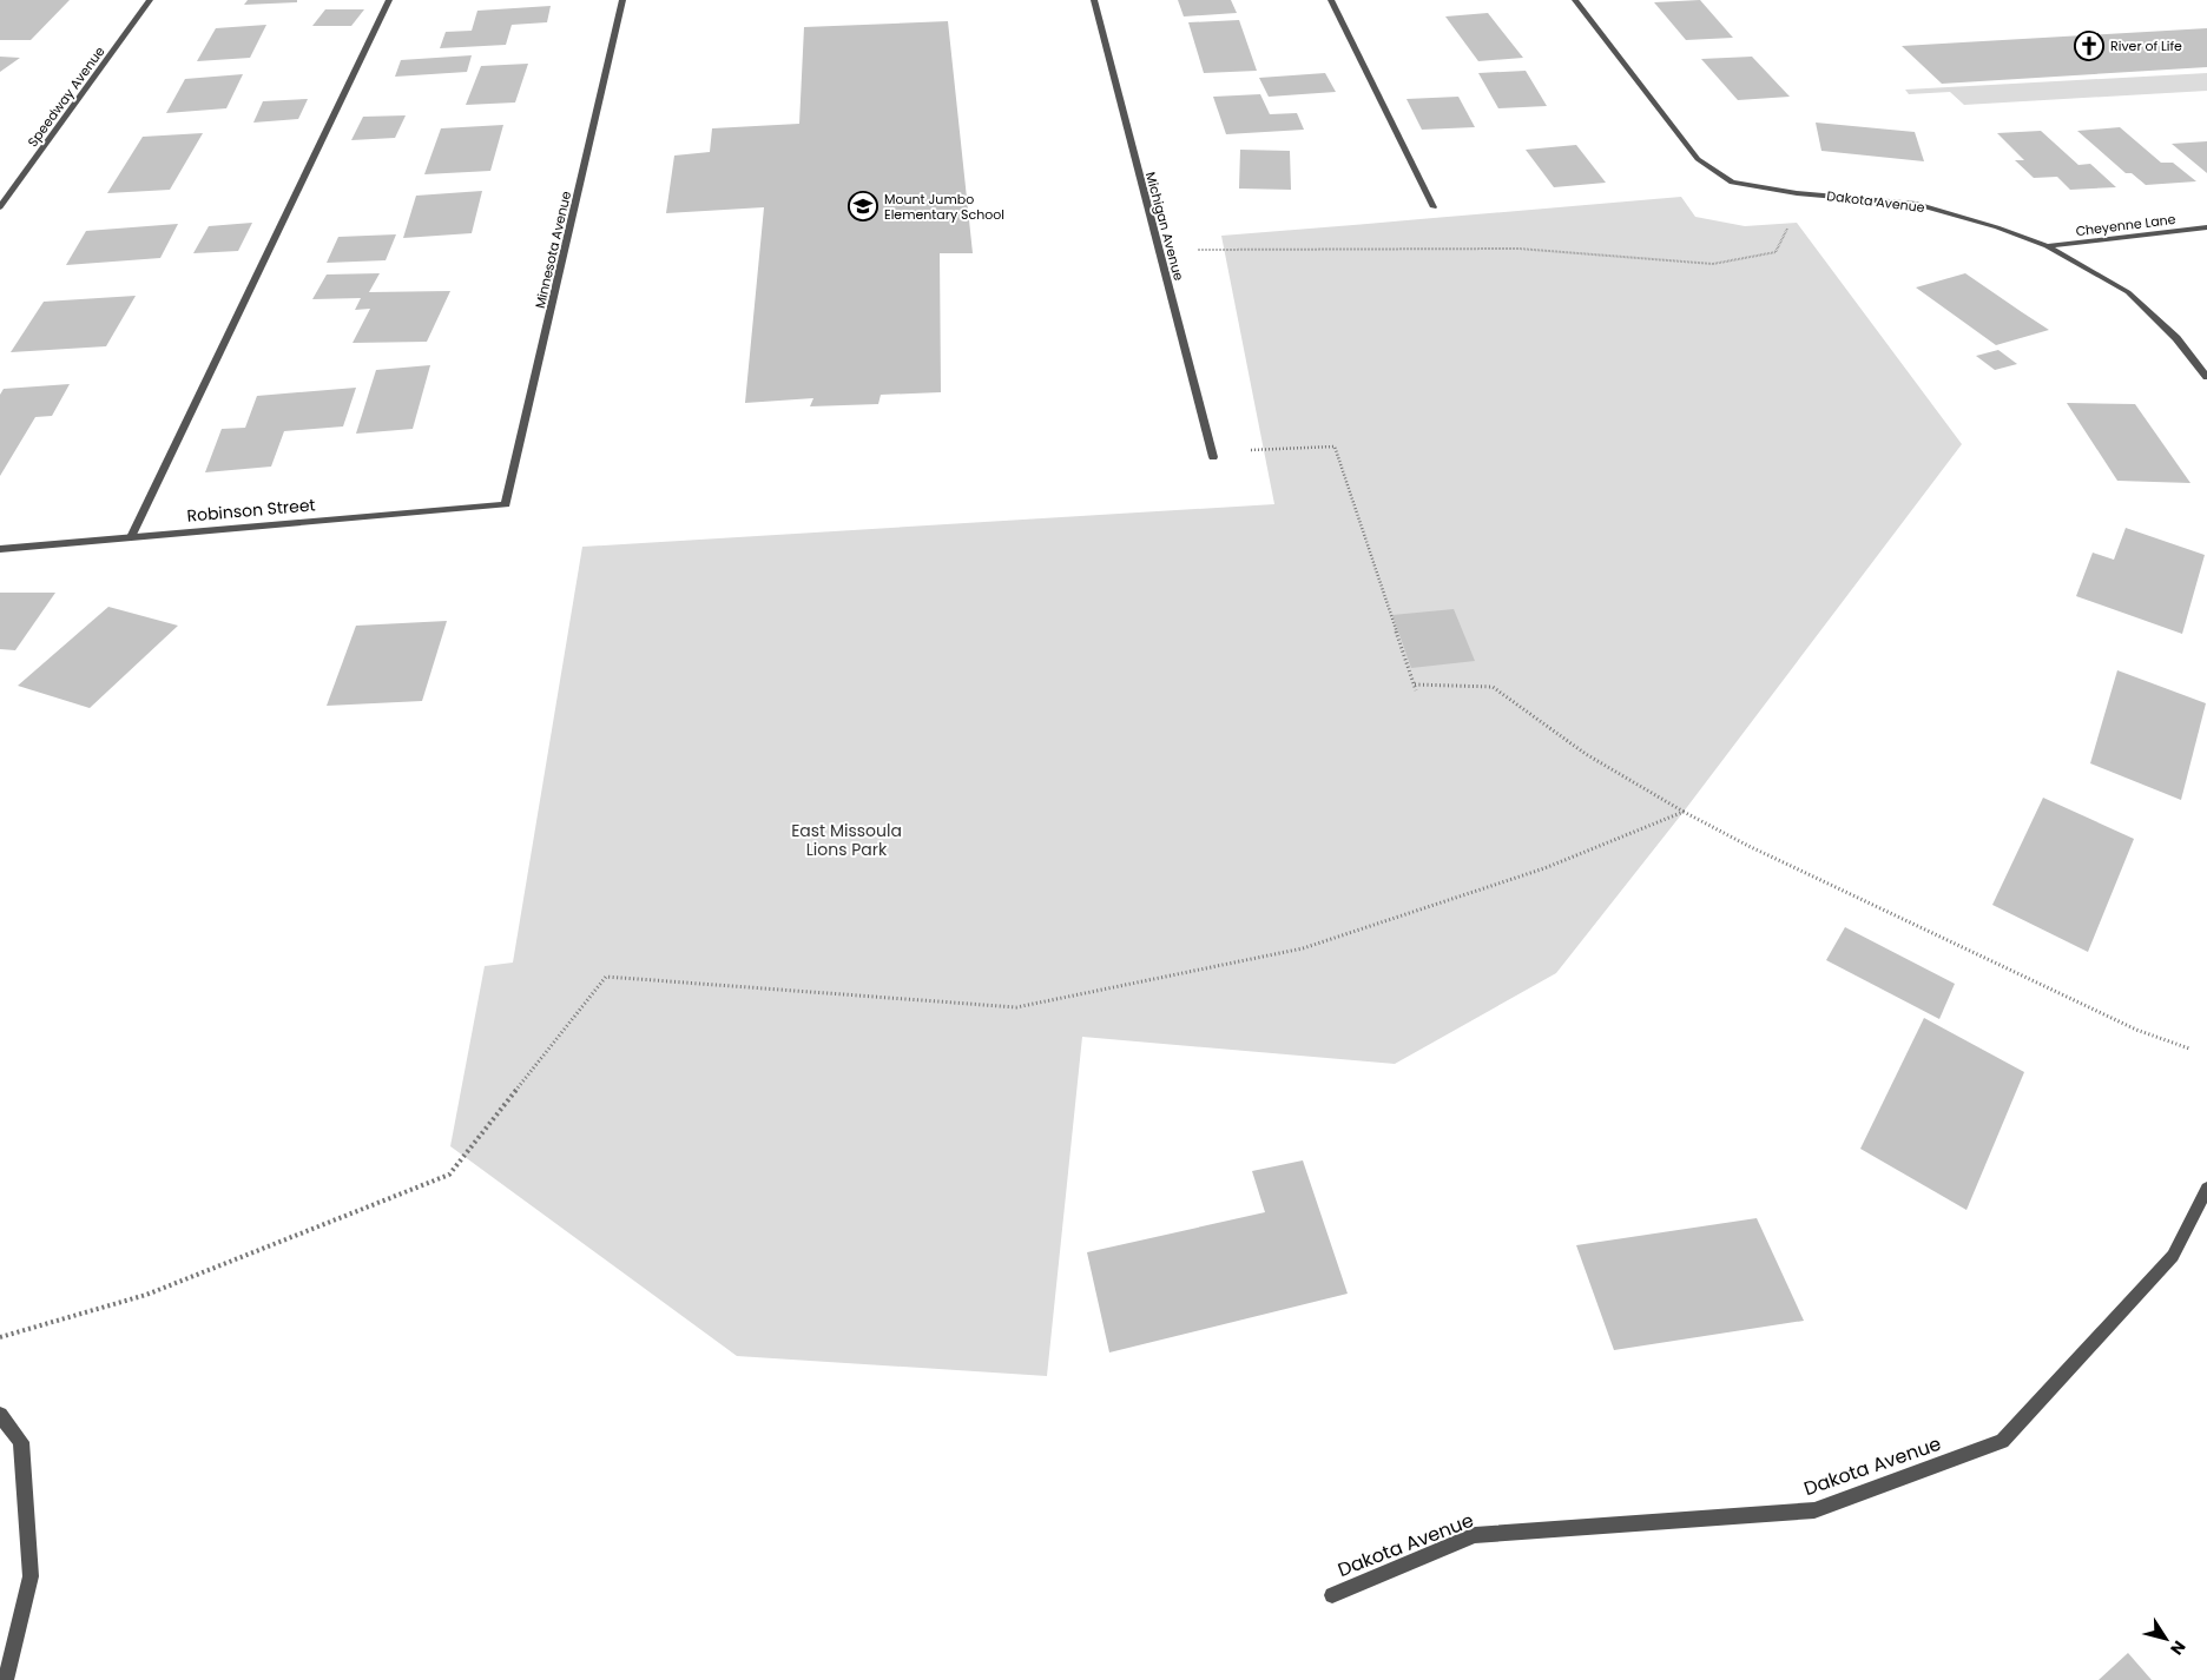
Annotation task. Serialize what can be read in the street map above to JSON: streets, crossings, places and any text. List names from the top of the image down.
{
  "streets": {
    "street": [
      "Speedway Avenue",
      "Dakota Avenue",
      "Cheyenne Lane",
      "Michigan Avenue",
      "Minnesota Avenue",
      "Robinson Street"
    ]
  },
  "crossings": [
    ["Dakota Avenue", "Cheyenne Lane"],
    ["Minnesota Avenue", "Robinson Street"]
  ],
  "parks": ["East Missoula Lions Park"],
  "places": {
    "church": ["River of Life"],
    "school or university": ["Mount Jumbo Elementary School"]
  },
  "north": "bottom right"
}
